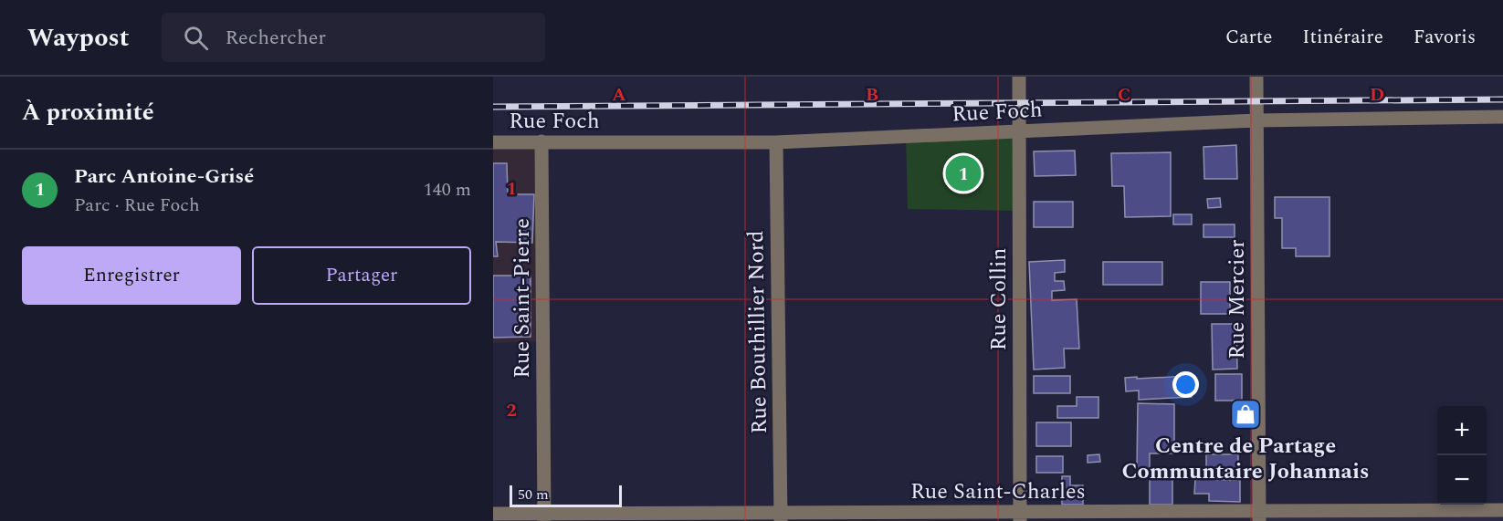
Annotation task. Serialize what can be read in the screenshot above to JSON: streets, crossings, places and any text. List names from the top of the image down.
{
  "streets": {
    "street": [
      "Rue Foch",
      "Rue Saint-Pierre",
      "Rue Collin",
      "Rue Mercier",
      "Rue Bouthillier Nord",
      "Rue Saint-Charles"
    ]
  },
  "crossings": [
    ["Rue Foch", "Rue Saint-Pierre"],
    ["Rue Foch", "Rue Collin"],
    ["Rue Foch", "Rue Mercier"],
    ["Rue Foch", "Rue Bouthillier Nord"],
    ["Rue Saint-Pierre", "Rue Saint-Charles"],
    ["Rue Collin", "Rue Saint-Charles"],
    ["Rue Mercier", "Rue Saint-Charles"],
    ["Rue Bouthillier Nord", "Rue Saint-Charles"]
  ],
  "places": {
    "shop": ["Centre de Partage Communtaire Johannais"]
  },
  "scale_bar": "50 m",
  "page": {
    "header": "Waypost",
    "search": "Rechercher",
    "nav": ["Carte", "Itinéraire", "Favoris"],
    "heading": "À proximité",
    "list": [
      {
        "mark": "1",
        "name": "Parc Antoine-Grisé",
        "note": "Parc · Rue Foch",
        "value": "140 m"
      }
    ],
    "pins": "1",
    "buttons": ["Enregistrer", "Partager"],
    "map_buttons": ["+", "−"],
    "scale": "50 m"
  },
  "grid": {
    "columns": [
      "A",
      "B",
      "C",
      "D"
    ],
    "rows": ["1", "2"]
  }
}
